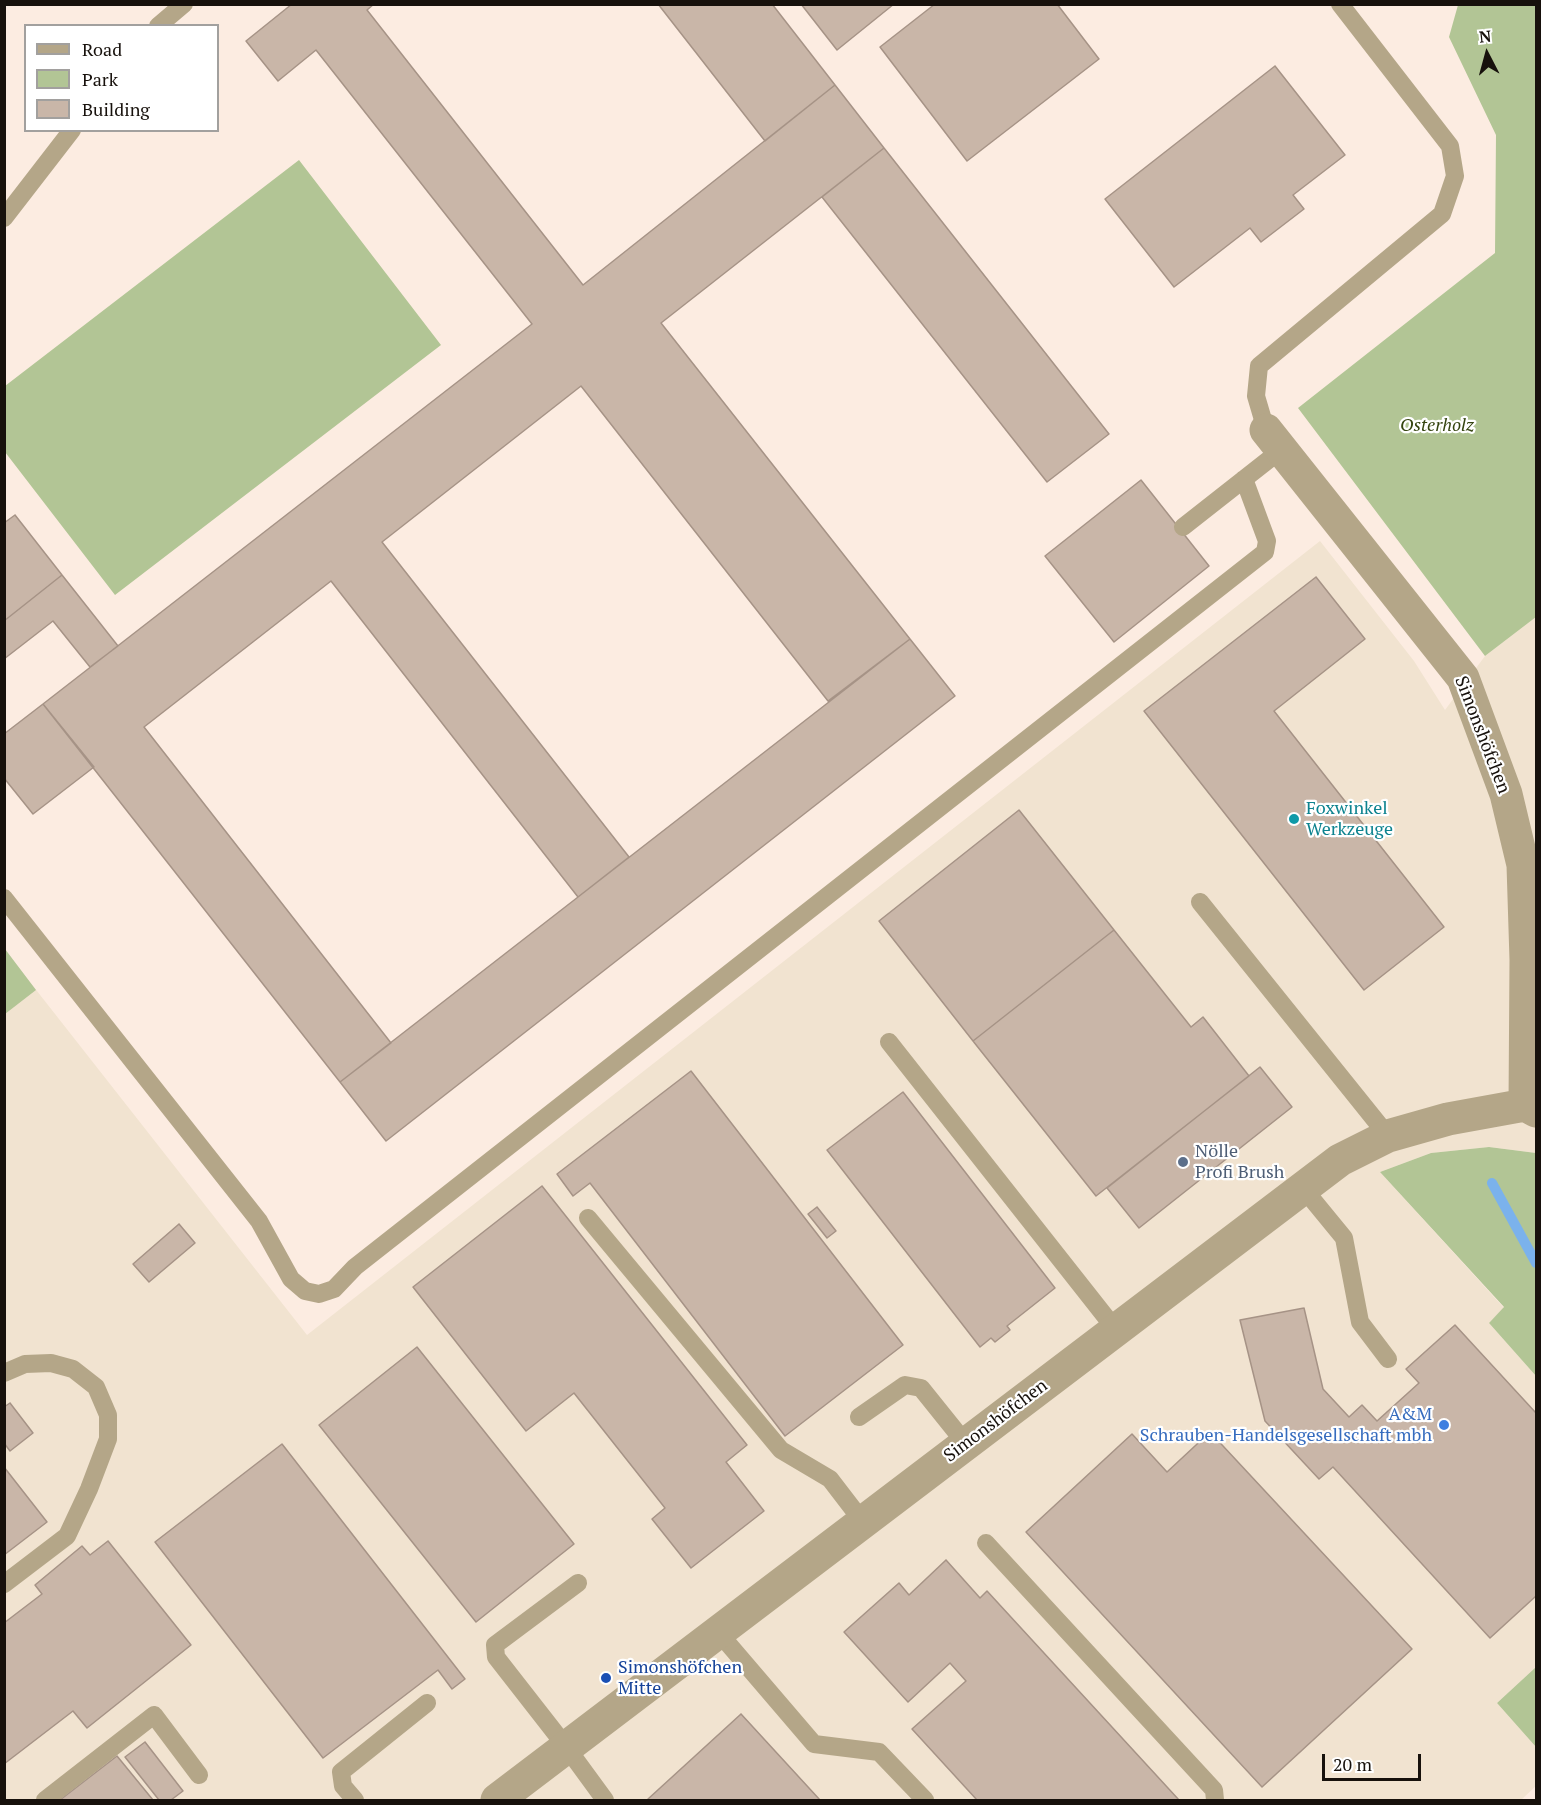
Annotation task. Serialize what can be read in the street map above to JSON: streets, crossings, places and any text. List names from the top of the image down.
{
  "streets": {
    "street": ["Simonshöfchen"]
  },
  "parks": ["Osterholz"],
  "places": [
    "Foxwinkel Werkzeuge",
    "Nölle Profi Brush",
    "A&M Schrauben-Handelsgesellschaft mbh",
    "Simonshöfchen Mitte"
  ],
  "legend": ["Road", "Park", "Building"],
  "scale_bar": "20 m",
  "north": "top"
}
